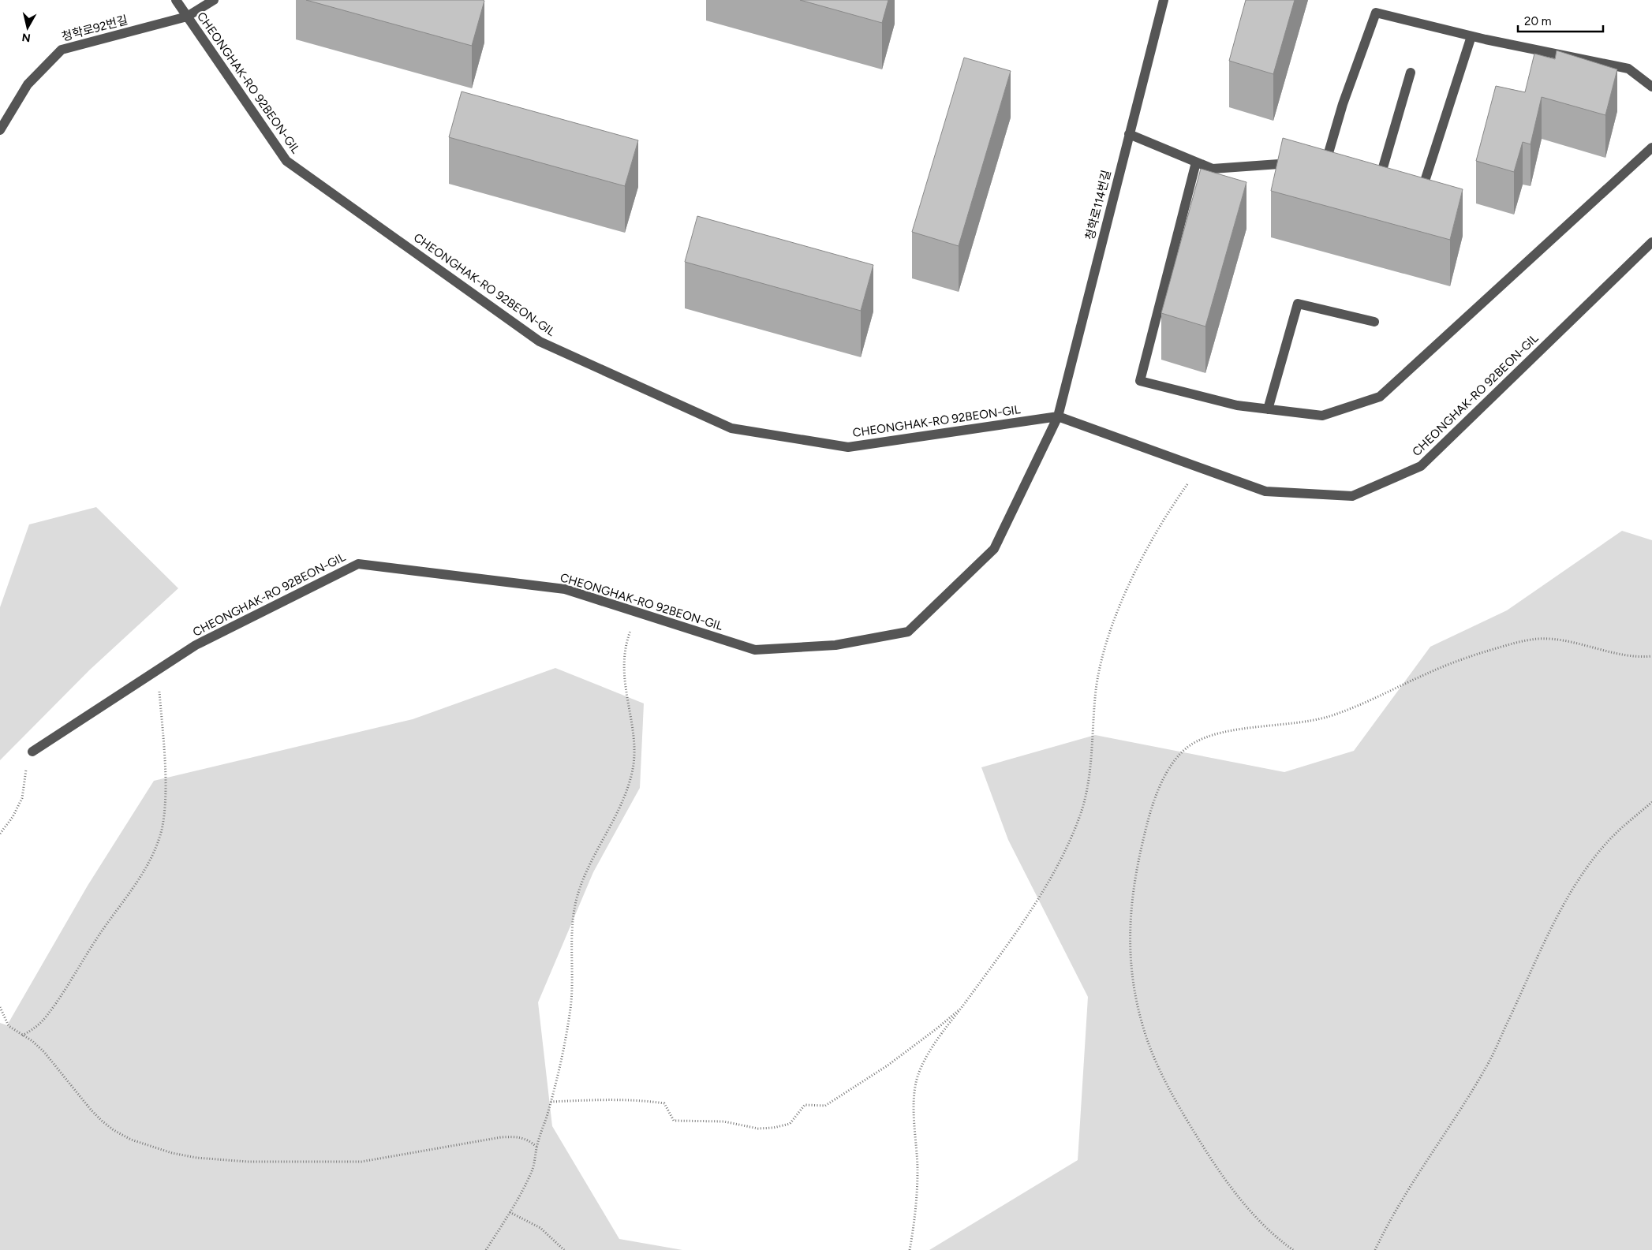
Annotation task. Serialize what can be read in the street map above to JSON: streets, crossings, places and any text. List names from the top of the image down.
{
  "streets": {
    "street": ["청학로92번길", "CHEONGHAK-RO 92BEON-GIL", "청학로114번길"]
  },
  "crossings": [
    ["청학로92번길", "CHEONGHAK-RO 92BEON-GIL"],
    ["CHEONGHAK-RO 92BEON-GIL", "청학로114번길"]
  ],
  "scale_bar": "20 m",
  "north": "bottom"
}
